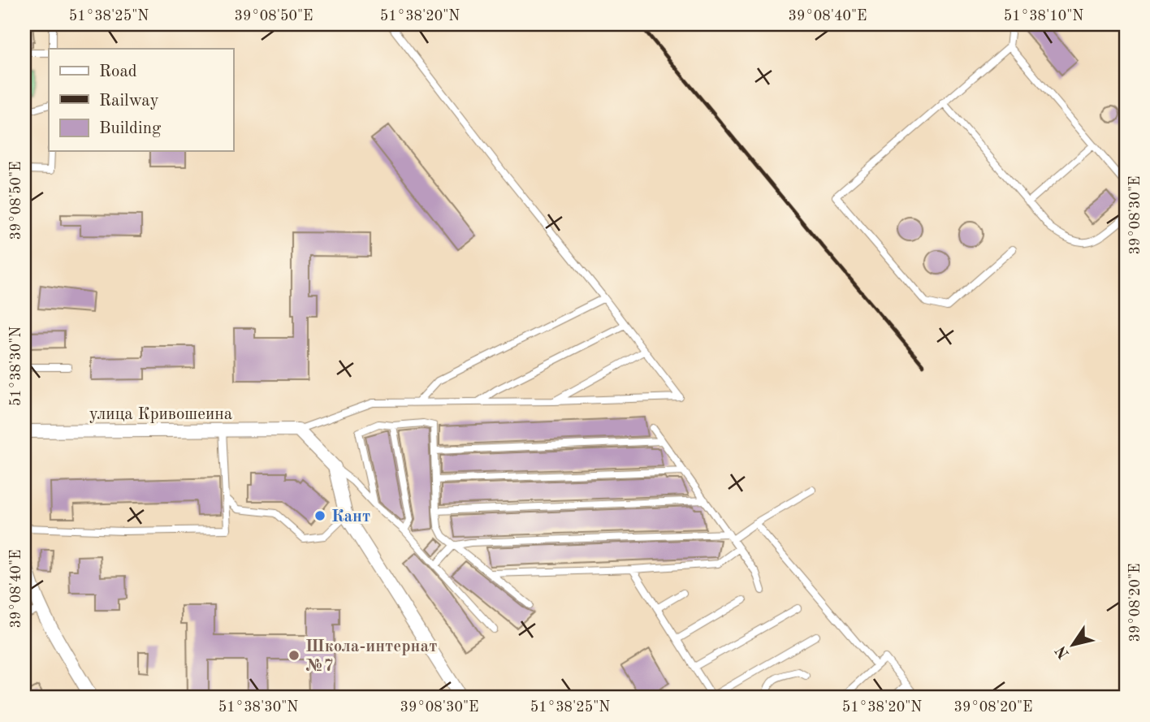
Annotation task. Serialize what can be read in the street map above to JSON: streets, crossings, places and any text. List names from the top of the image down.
{
  "streets": {
    "street": ["улица Кривошеина"]
  },
  "places": ["Кант", "Школа-интернат №7"],
  "legend": ["Road", "Railway", "Building"],
  "north": "bottom left",
  "coordinates": [
    "51°38'25\"N",
    "39°08'50\"E",
    "51°38'20\"N",
    "39°08'40\"E",
    "51°38'10\"N",
    "39°08'30\"E",
    "51°38'30\"N",
    "39°08'20\"E"
  ]
}
